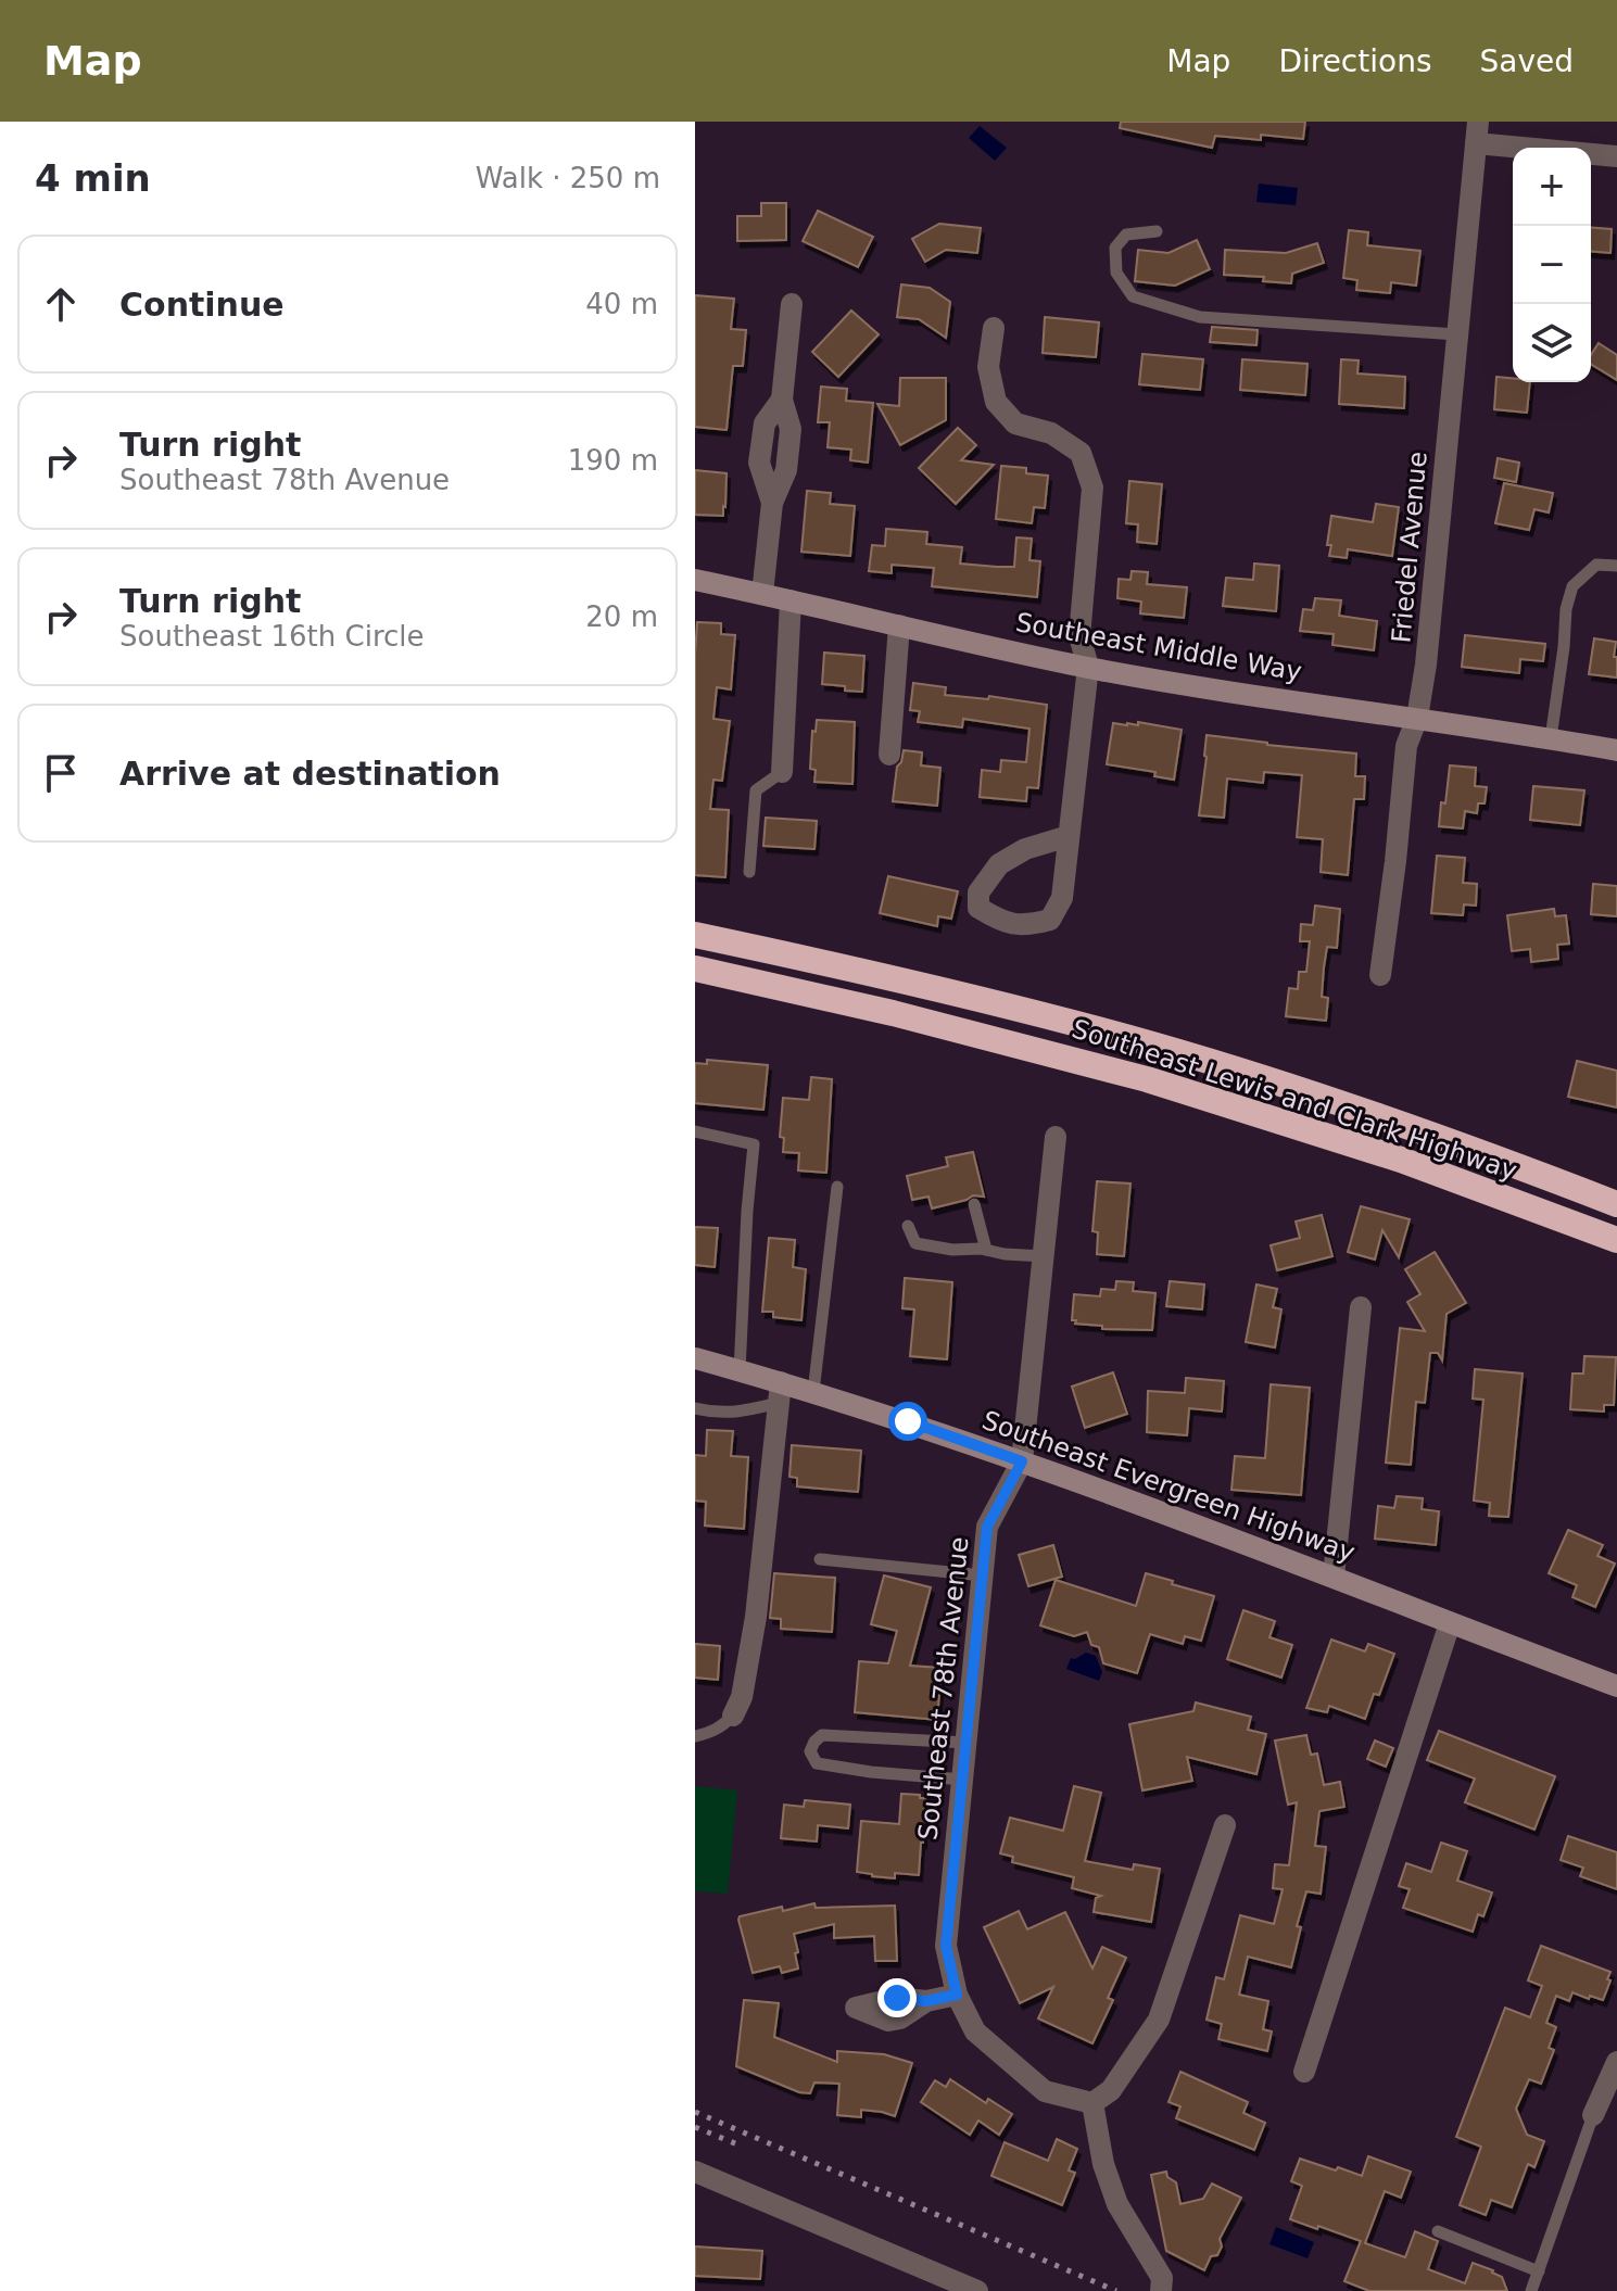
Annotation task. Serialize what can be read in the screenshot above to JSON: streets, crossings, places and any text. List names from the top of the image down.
{
  "streets": {
    "highway": ["Southeast Lewis and Clark Highway"],
    "street": [
      "Friedel Avenue",
      "Southeast Middle Way",
      "Southeast Evergreen Highway",
      "Southeast 78th Avenue"
    ]
  },
  "crossings": [
    ["Friedel Avenue", "Southeast Middle Way"],
    ["Southeast Evergreen Highway", "Southeast 78th Avenue"]
  ],
  "page": {
    "header": "Map",
    "nav": ["Map", "Directions", "Saved"],
    "heading": ["4 min", "Walk · 250 m"],
    "map_buttons": ["+", "−"],
    "list": [
      ["Continue", "40 m"],
      ["Turn right", "Southeast 78th Avenue", "190 m"],
      ["Turn right", "Southeast 16th Circle", "20 m"],
      "Arrive at destination"
    ]
  }
}
